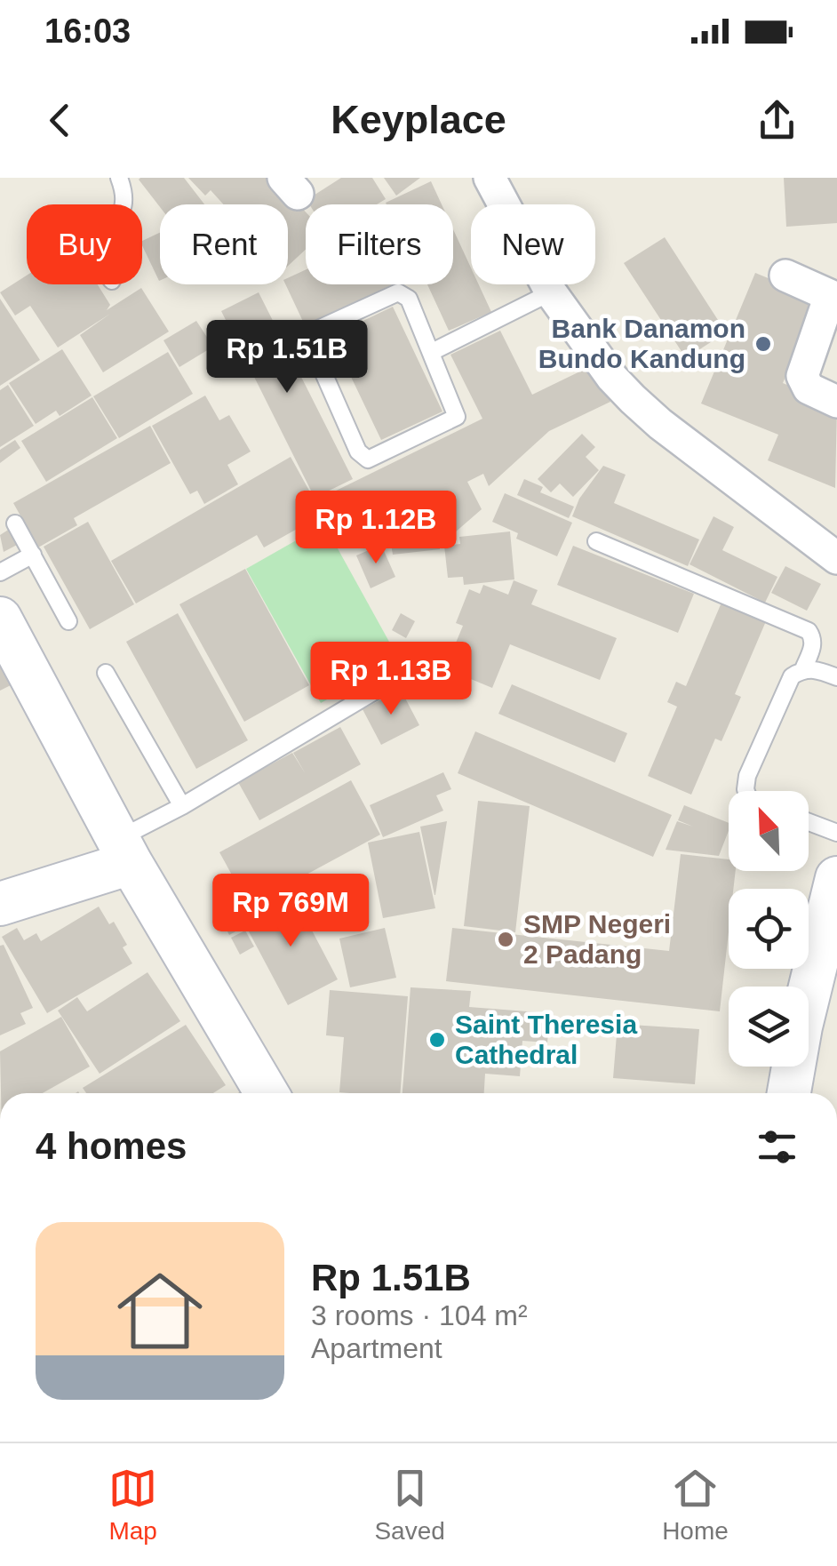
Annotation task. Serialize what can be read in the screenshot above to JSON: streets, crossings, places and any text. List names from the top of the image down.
{
  "places": ["Bank Danamon Bundo Kandung", "SMP Negeri 2 Padang", "Saint Theresia Cathedral"],
  "north": "top left",
  "page": {
    "status": "16:03",
    "header": "Keyplace",
    "chip": [
      "Buy",
      "Rent",
      "Filters",
      "New"
    ],
    "price": [
      "Rp 1.51B",
      "Rp 1.12B",
      "Rp 1.13B",
      "Rp 769M"
    ],
    "heading": "4 homes",
    "list": [
      {
        "name": "Rp 1.51B",
        "note": "3 rooms · 104 m² · Apartment"
      }
    ],
    "tabs": ["Map", "Saved", "Home"]
  }
}
